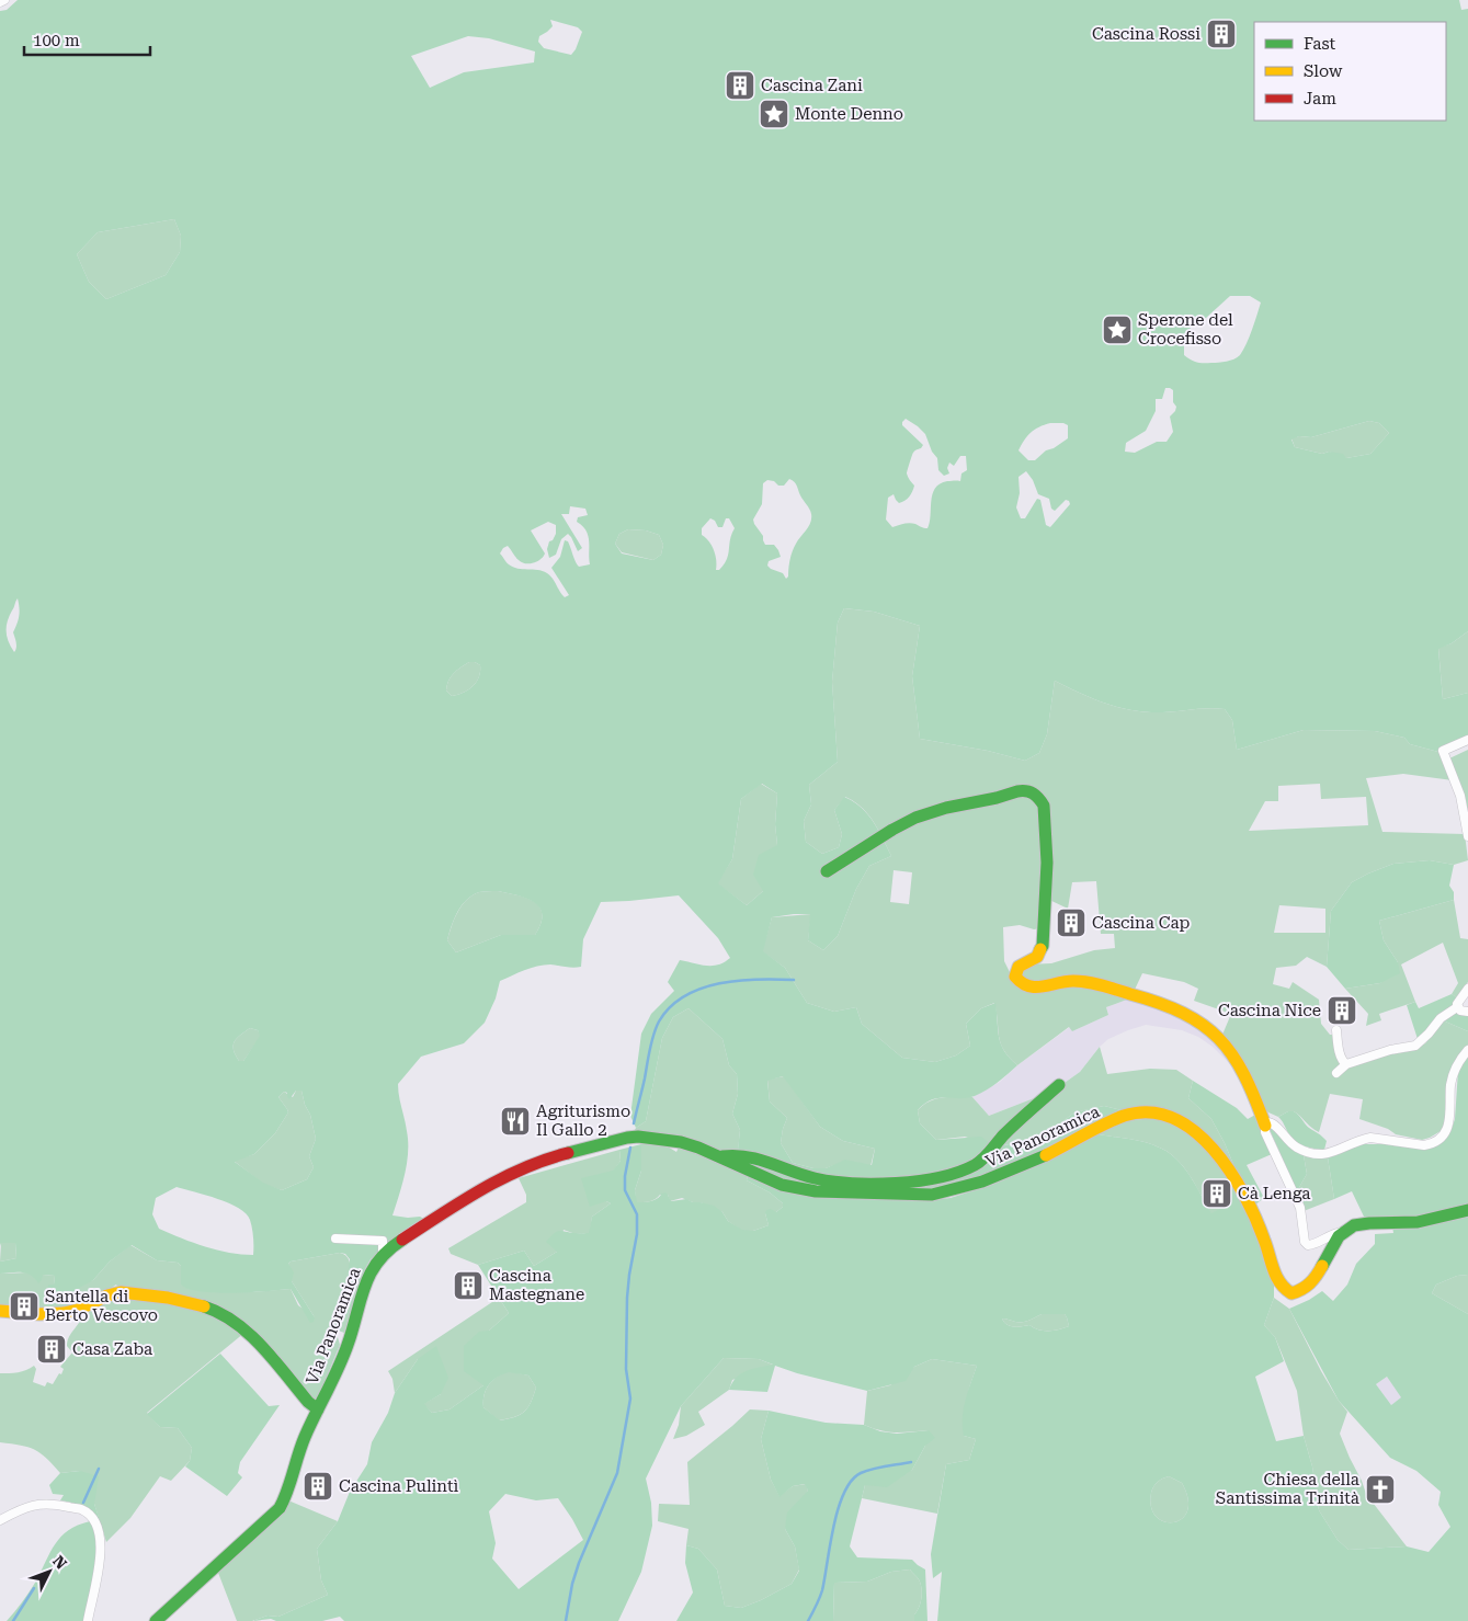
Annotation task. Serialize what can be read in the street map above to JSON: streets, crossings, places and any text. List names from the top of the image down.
{
  "streets": {
    "street": ["Via Panoramica"]
  },
  "places": {
    "building": [
      "Cascina Rossi",
      "Cascina Zani",
      "Cascina Cap",
      "Cascina Nice",
      "Cà Lenga",
      "Cascina Mastegnane",
      "Santella di Berto Vescovo",
      "Casa Zaba",
      "Cascina Pulintì"
    ],
    "place": ["Monte Denno", "Sperone del Crocefisso"],
    "restaurant": ["Agriturismo Il Gallo 2"],
    "church": ["Chiesa della Santissima Trinità"]
  },
  "legend": ["Fast", "Slow", "Jam"],
  "scale_bar": "100 m",
  "north": "top right"
}
